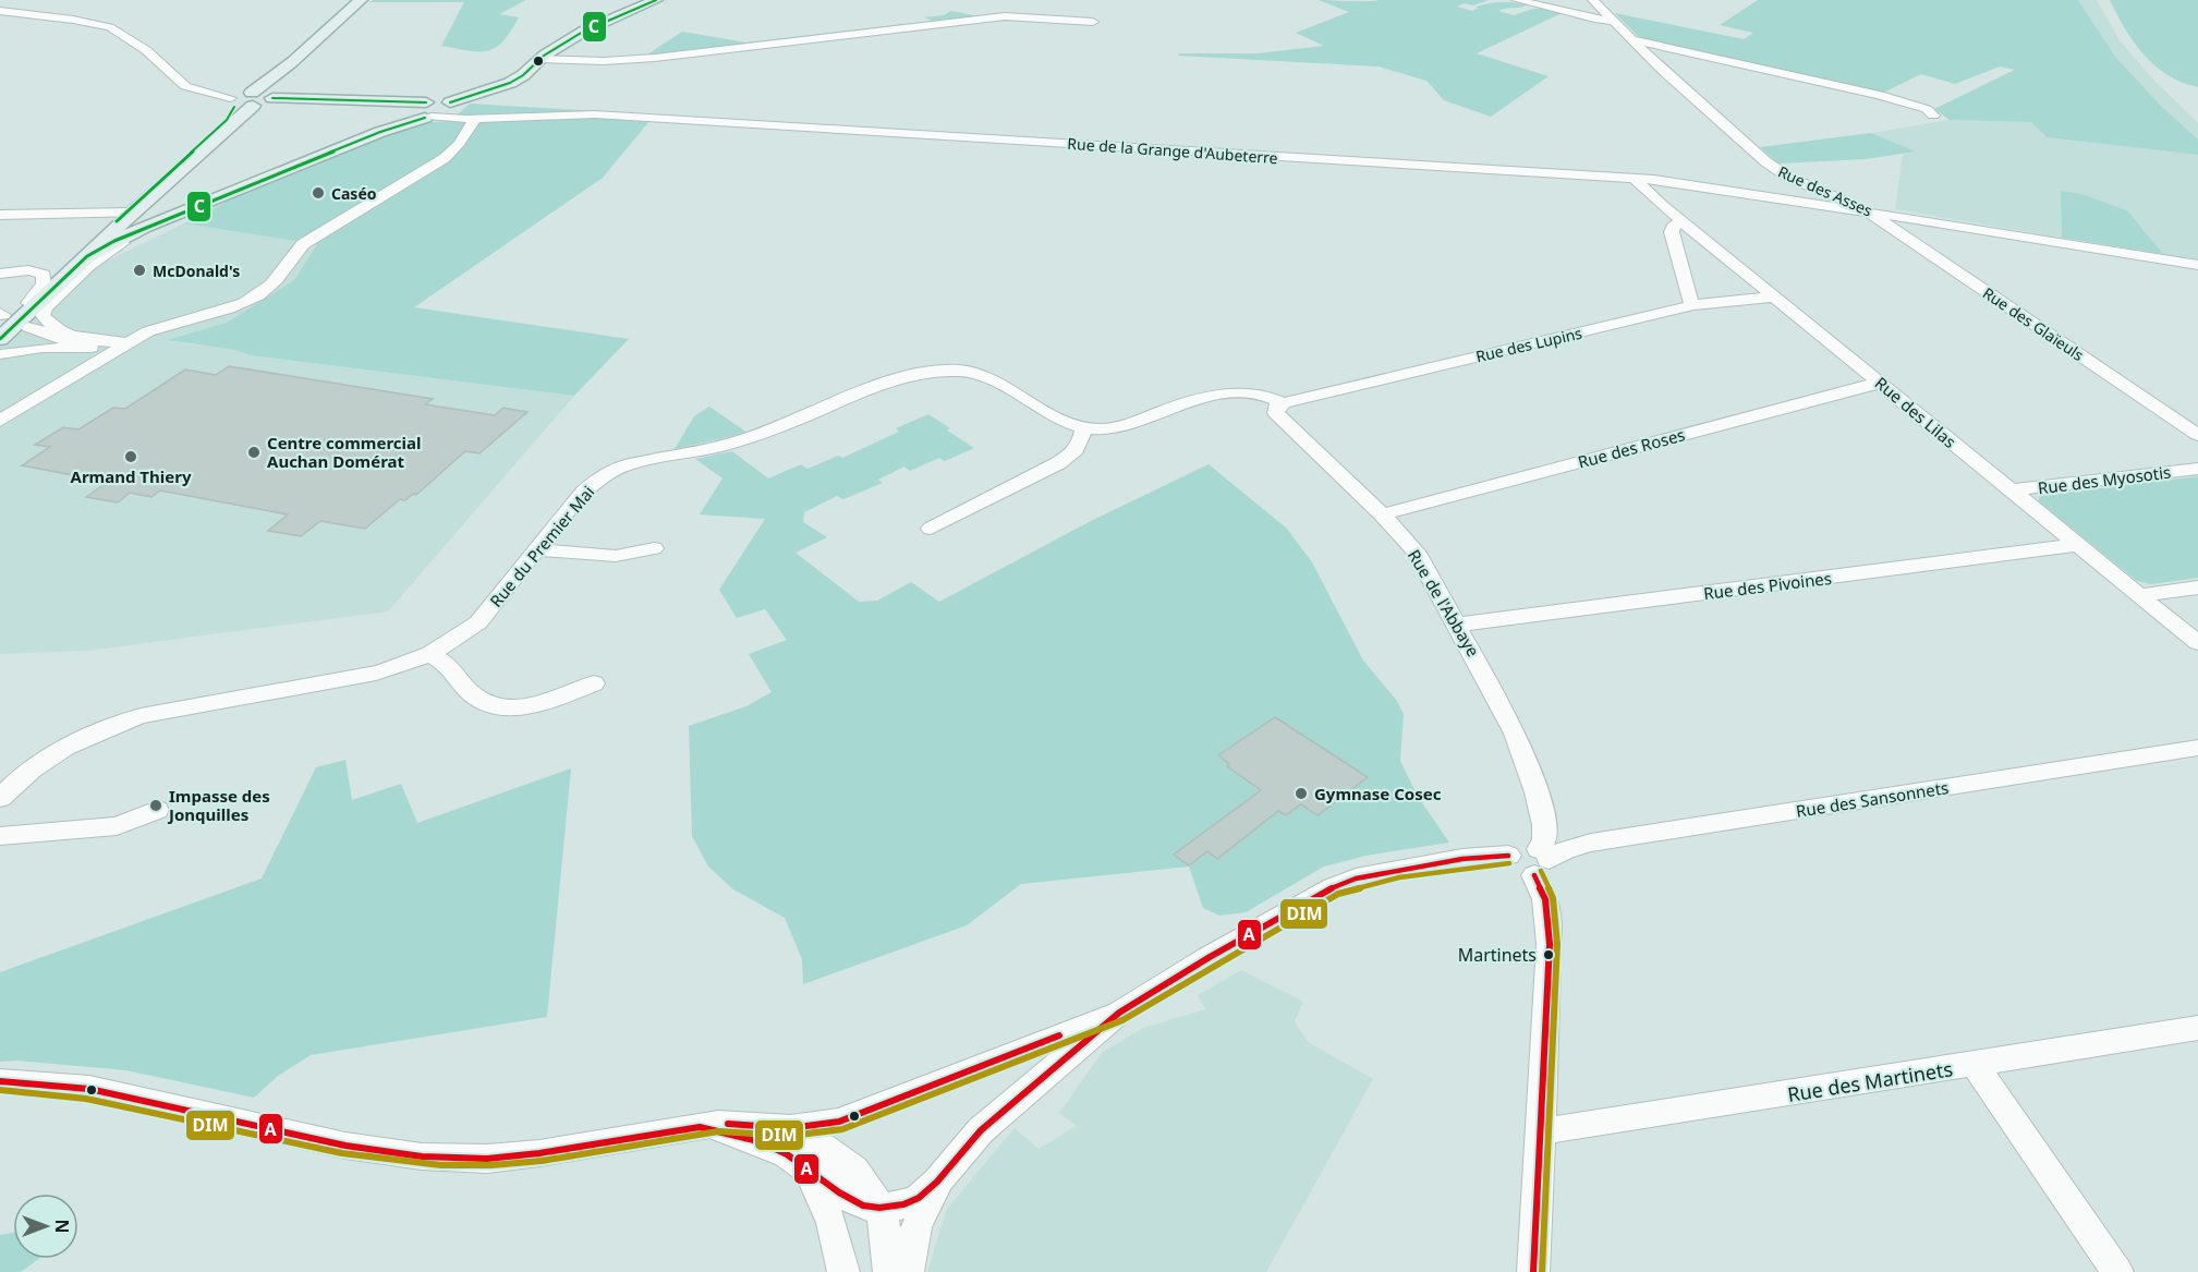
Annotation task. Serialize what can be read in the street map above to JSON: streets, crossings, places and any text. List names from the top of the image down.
{
  "streets": {
    "street": [
      "Rue de la Grange d'Aubeterre",
      "Rue des Asses",
      "Rue des Glaïeuls",
      "Rue des Lupins",
      "Rue des Lilas",
      "Rue des Roses",
      "Rue des Myosotis",
      "Rue du Premier Mai",
      "Rue des Pivoines",
      "Rue de l'Abbaye",
      "Rue des Sansonnets",
      "Rue des Martinets"
    ]
  },
  "crossings": [
    ["Rue de la Grange d'Aubeterre", "Rue des Asses"],
    ["Rue de la Grange d'Aubeterre", "Rue des Glaïeuls"],
    ["Rue de la Grange d'Aubeterre", "Rue des Lilas"],
    ["Rue des Asses", "Rue des Glaïeuls"],
    ["Rue des Lupins", "Rue des Lilas"],
    ["Rue des Lupins", "Rue du Premier Mai"],
    ["Rue des Lupins", "Rue de l'Abbaye"],
    ["Rue des Lilas", "Rue des Roses"],
    ["Rue des Lilas", "Rue des Myosotis"],
    ["Rue des Lilas", "Rue des Pivoines"],
    ["Rue des Roses", "Rue de l'Abbaye"],
    ["Rue du Premier Mai", "Rue de l'Abbaye"],
    ["Rue des Pivoines", "Rue de l'Abbaye"],
    ["Rue de l'Abbaye", "Rue des Sansonnets"]
  ],
  "places": [
    "Caséo",
    "McDonald's",
    "Centre commercial Auchan Domérat",
    "Armand Thiery",
    "Gymnase Cosec",
    "Impasse des Jonquilles",
    "Martinets"
  ],
  "lines": ["transit line C", "transit line A", "transit line DIM"],
  "north": "right"
}
